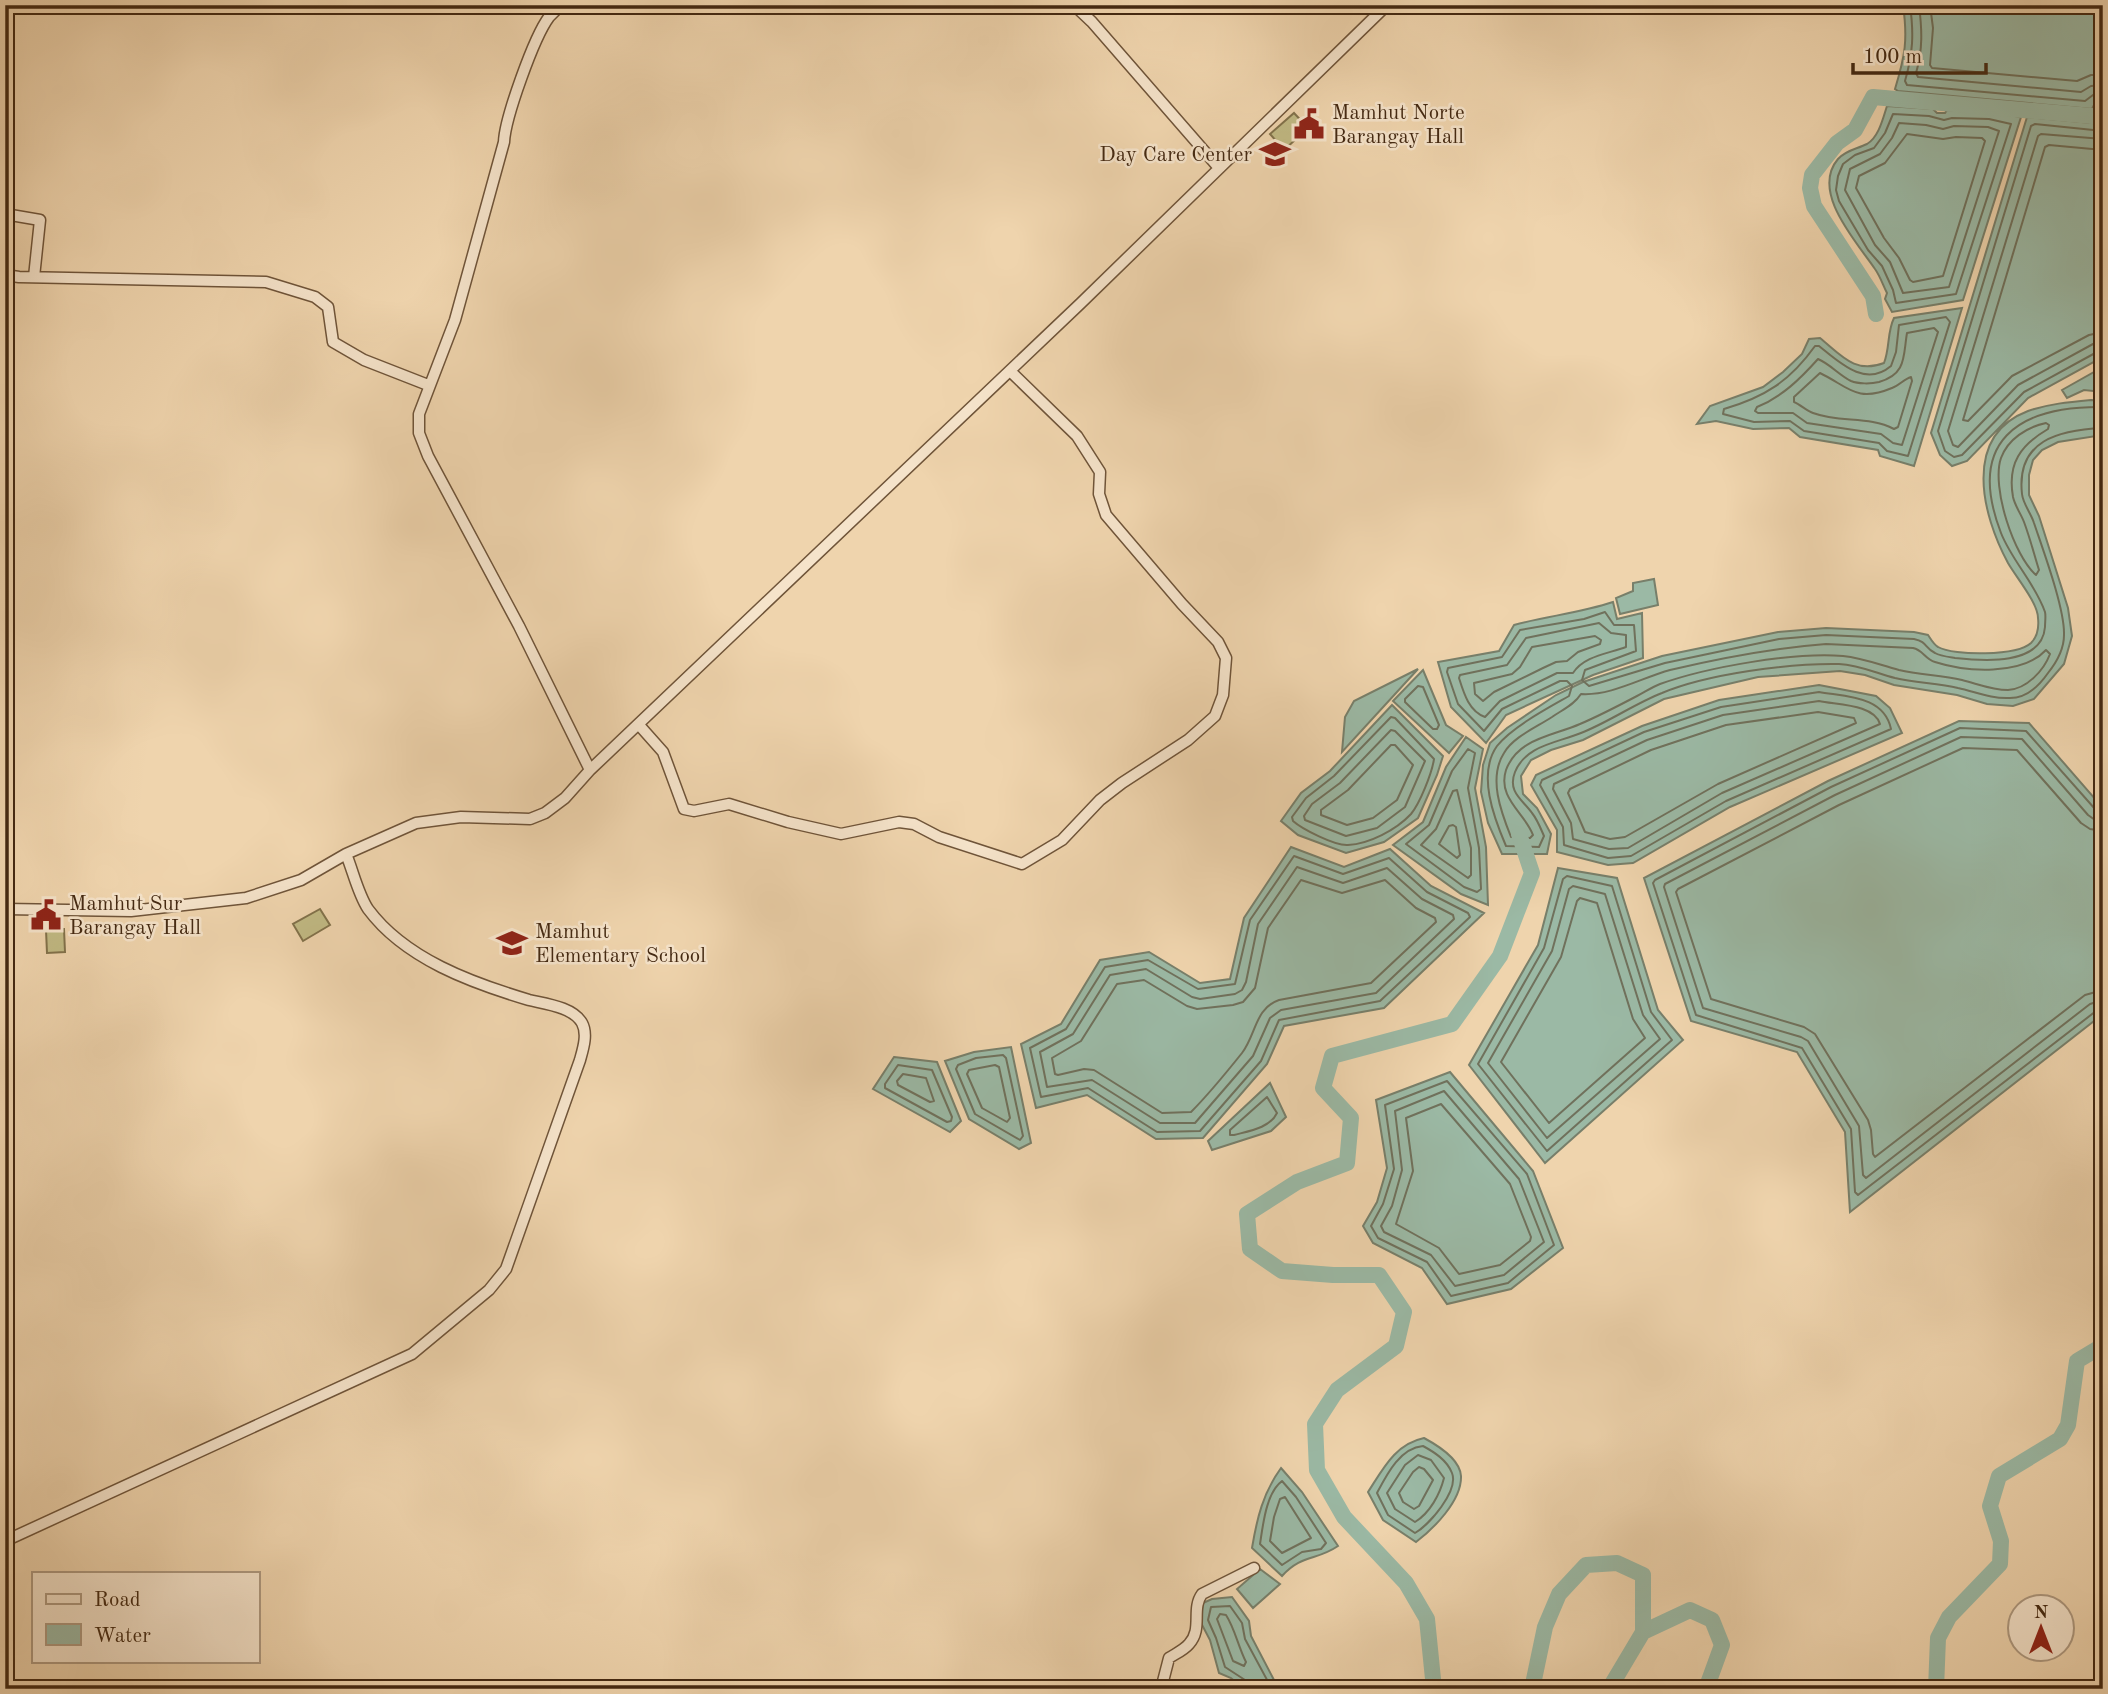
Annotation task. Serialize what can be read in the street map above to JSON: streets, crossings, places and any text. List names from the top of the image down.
{
  "places": {
    "public building": ["Mamhut Norte Barangay Hall", "Mamhut Sur Barangay Hall"],
    "school or university": ["Day Care Center", "Mamhut Elementary School"]
  },
  "legend": ["Road", "Water"],
  "scale_bar": "100 m",
  "north": "top"
}
